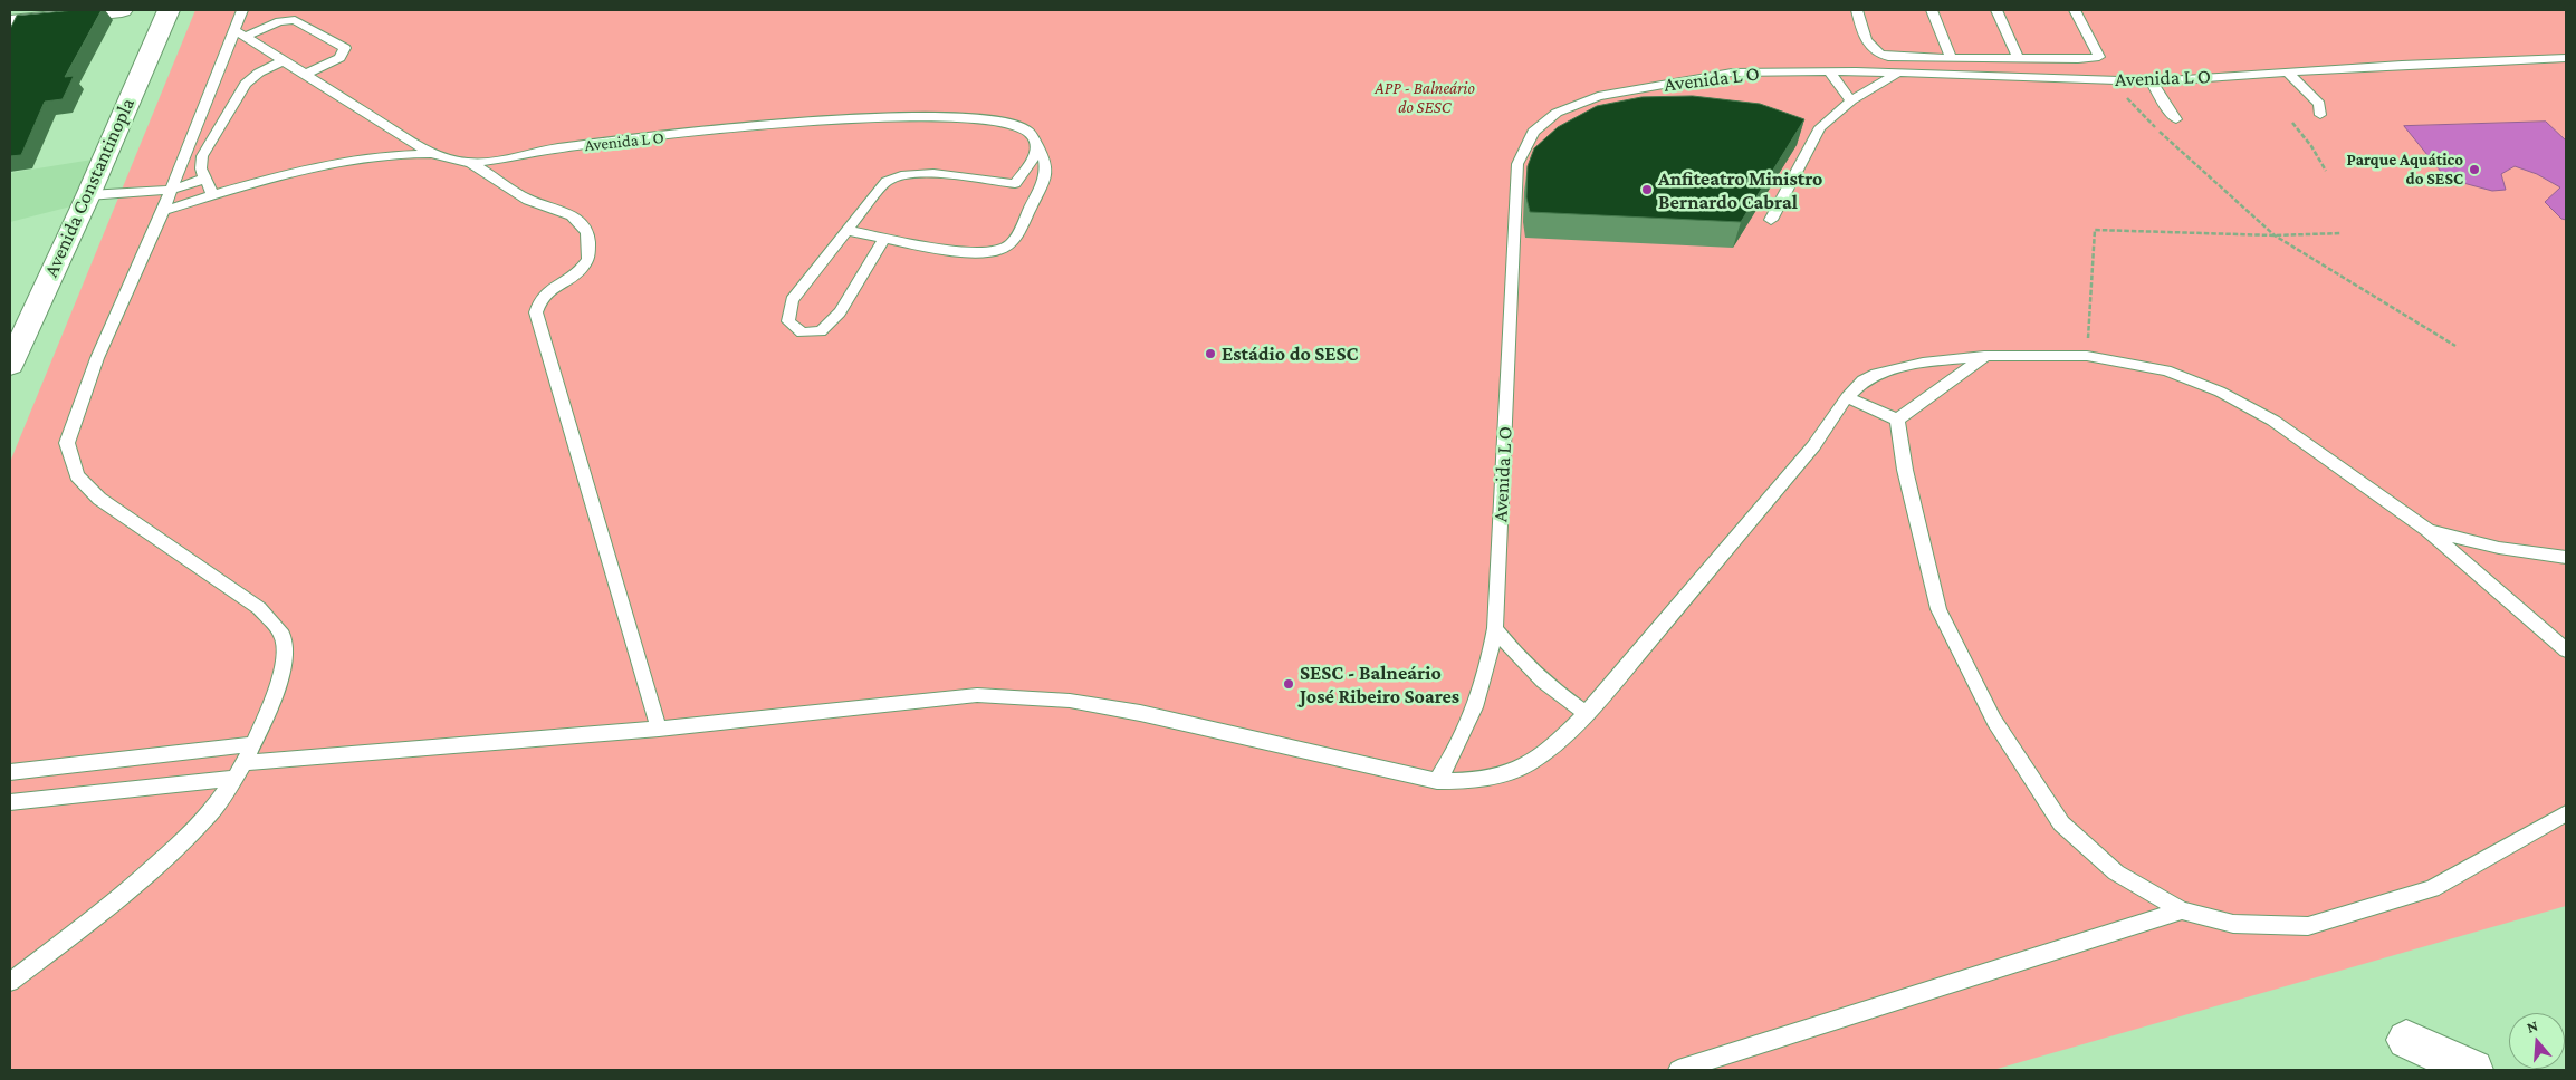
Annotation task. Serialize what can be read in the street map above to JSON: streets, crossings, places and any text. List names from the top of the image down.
{
  "streets": {
    "street": ["Avenida Constantinopla"],
    "lane": ["Avenida L O"]
  },
  "parks": ["APP - Balneário do SESC"],
  "places": [
    "Parque Aquático do SESC",
    "Anfiteatro Ministro Bernardo Cabral",
    "Estádio do SESC",
    "SESC - Balneário José Ribeiro Soares"
  ],
  "north": "top"
}
